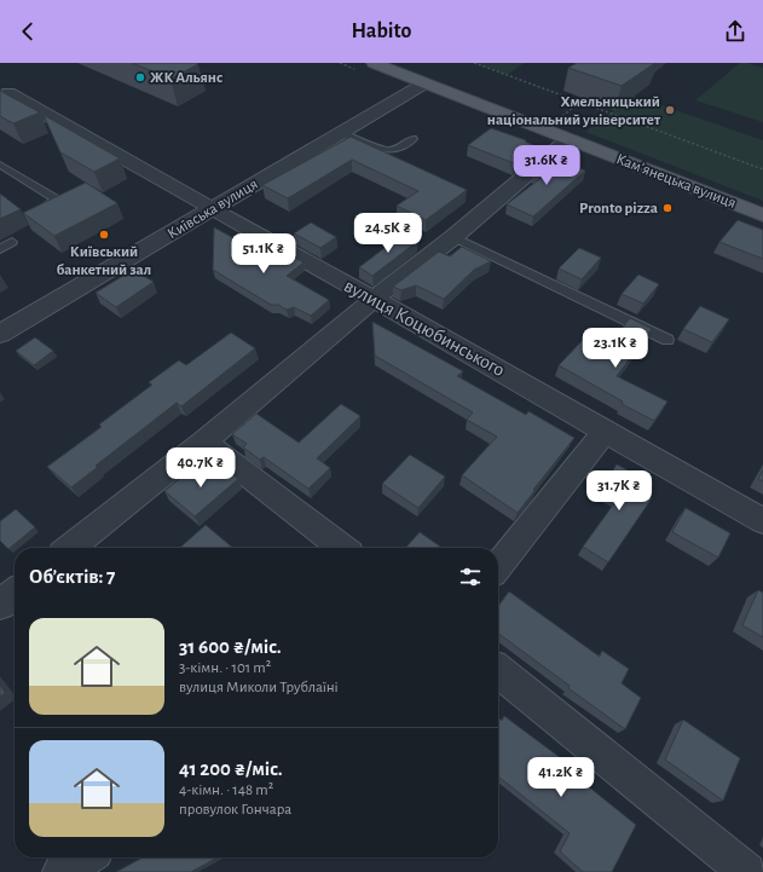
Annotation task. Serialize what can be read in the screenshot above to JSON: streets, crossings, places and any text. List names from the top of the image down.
{
  "streets": {
    "main road": ["Камʼянецька вулиця"],
    "street": ["Київська вулиця", "вулиця Коцюбинського"]
  },
  "crossings": [
    ["Камʼянецька вулиця", "Київська вулиця"],
    ["Київська вулиця", "вулиця Коцюбинського"]
  ],
  "places": [
    "ЖК Альянс",
    "Хмельницький національний університет",
    "Pronto pizza",
    "Київський банкетний зал"
  ],
  "page": {
    "header": "Habito",
    "price": [
      "31.6K ₴",
      "24.5K ₴",
      "51.1K ₴",
      "23.1K ₴",
      "40.7K ₴",
      "31.7K ₴",
      "41.2K ₴"
    ],
    "heading": "Об’єктів: 7",
    "list": [
      {
        "name": "31 600 ₴/міс.",
        "note": "3-кімн. · 101 m² · вулиця Миколи Трублаїні"
      },
      {
        "name": "41 200 ₴/міс.",
        "note": "4-кімн. · 148 m² · провулок Гончара"
      }
    ]
  }
}
